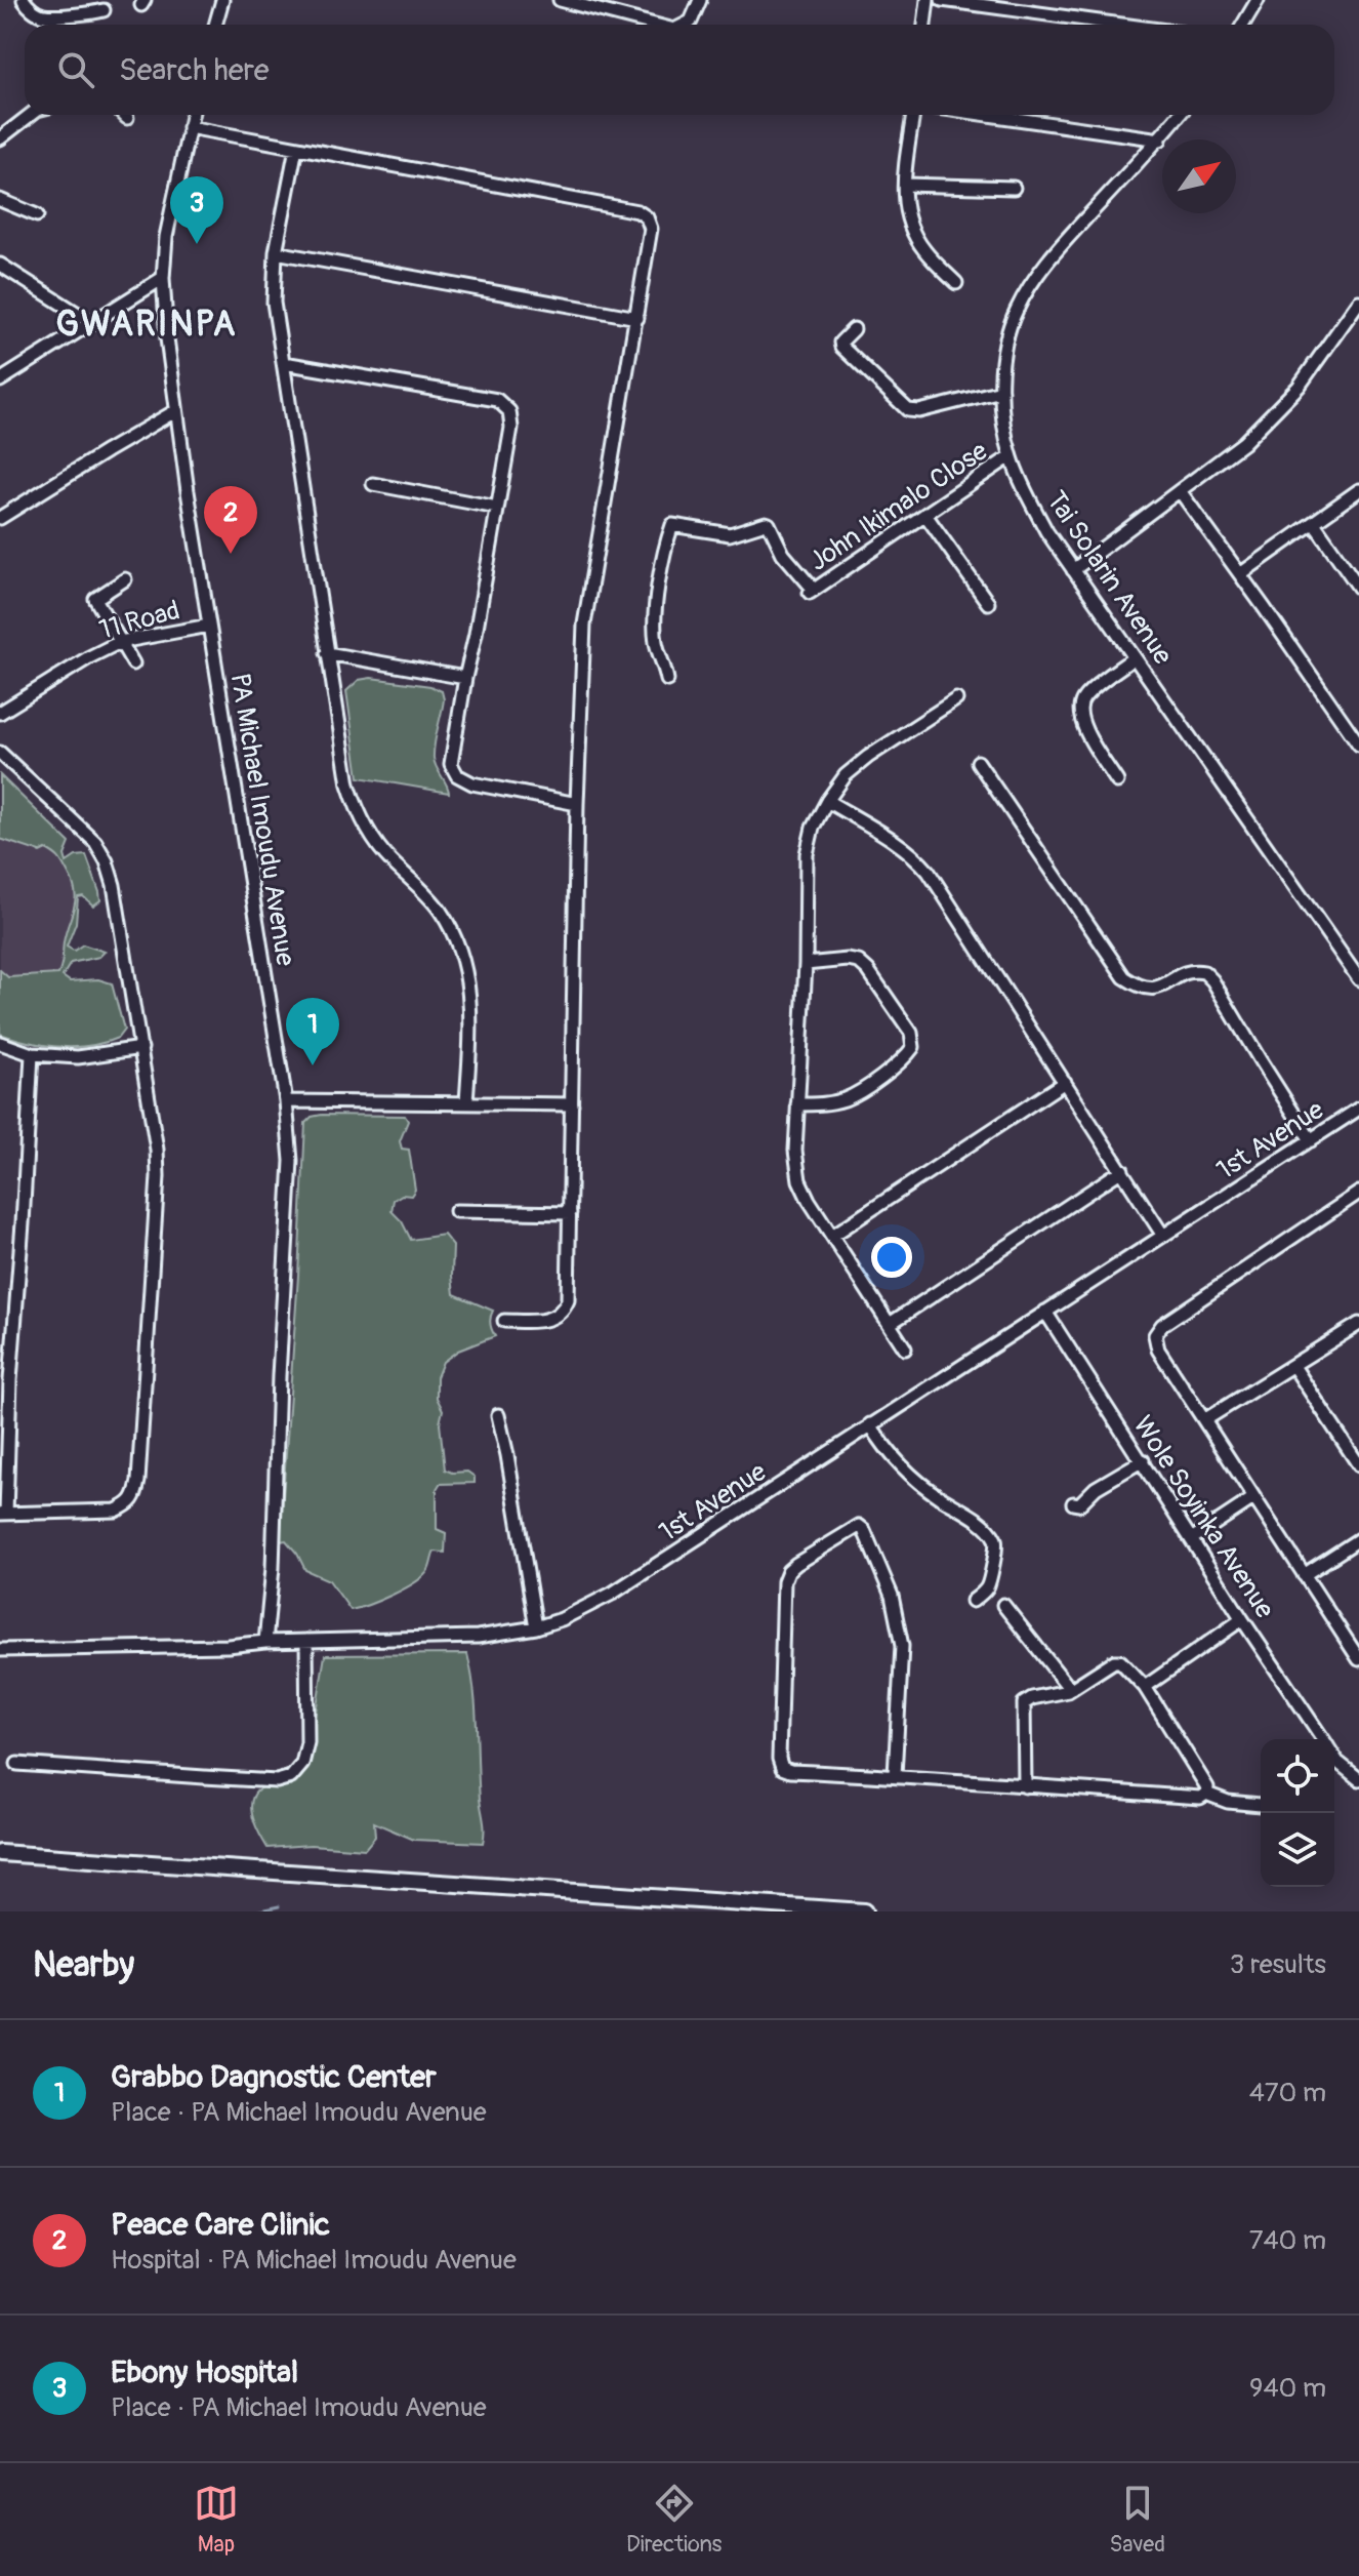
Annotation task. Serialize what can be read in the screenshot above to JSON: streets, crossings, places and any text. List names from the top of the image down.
{
  "streets": {
    "street": [
      "John Ikimalo Close",
      "Tai Solarin Avenue",
      "11 Road",
      "PA Michael Imoudu Avenue",
      "1st Avenue",
      "Wole Soyinka Avenue"
    ]
  },
  "crossings": [
    ["John Ikimalo Close", "Tai Solarin Avenue"],
    ["11 Road", "PA Michael Imoudu Avenue"],
    ["PA Michael Imoudu Avenue", "1st Avenue"],
    ["1st Avenue", "Wole Soyinka Avenue"]
  ],
  "districts": ["GWARINPA"],
  "north": "top right",
  "page": {
    "search": "Search here",
    "pins": ["3", "2", "1"],
    "heading": ["Nearby", "3 results"],
    "list": [
      {
        "mark": "1",
        "name": "Grabbo Dagnostic Center",
        "note": "Place · PA Michael Imoudu Avenue",
        "value": "470 m"
      },
      {
        "mark": "2",
        "name": "Peace Care Clinic",
        "note": "Hospital · PA Michael Imoudu Avenue",
        "value": "740 m"
      },
      {
        "mark": "3",
        "name": "Ebony Hospital",
        "note": "Place · PA Michael Imoudu Avenue",
        "value": "940 m"
      }
    ],
    "nav": ["Map", "Directions", "Saved"]
  }
}
